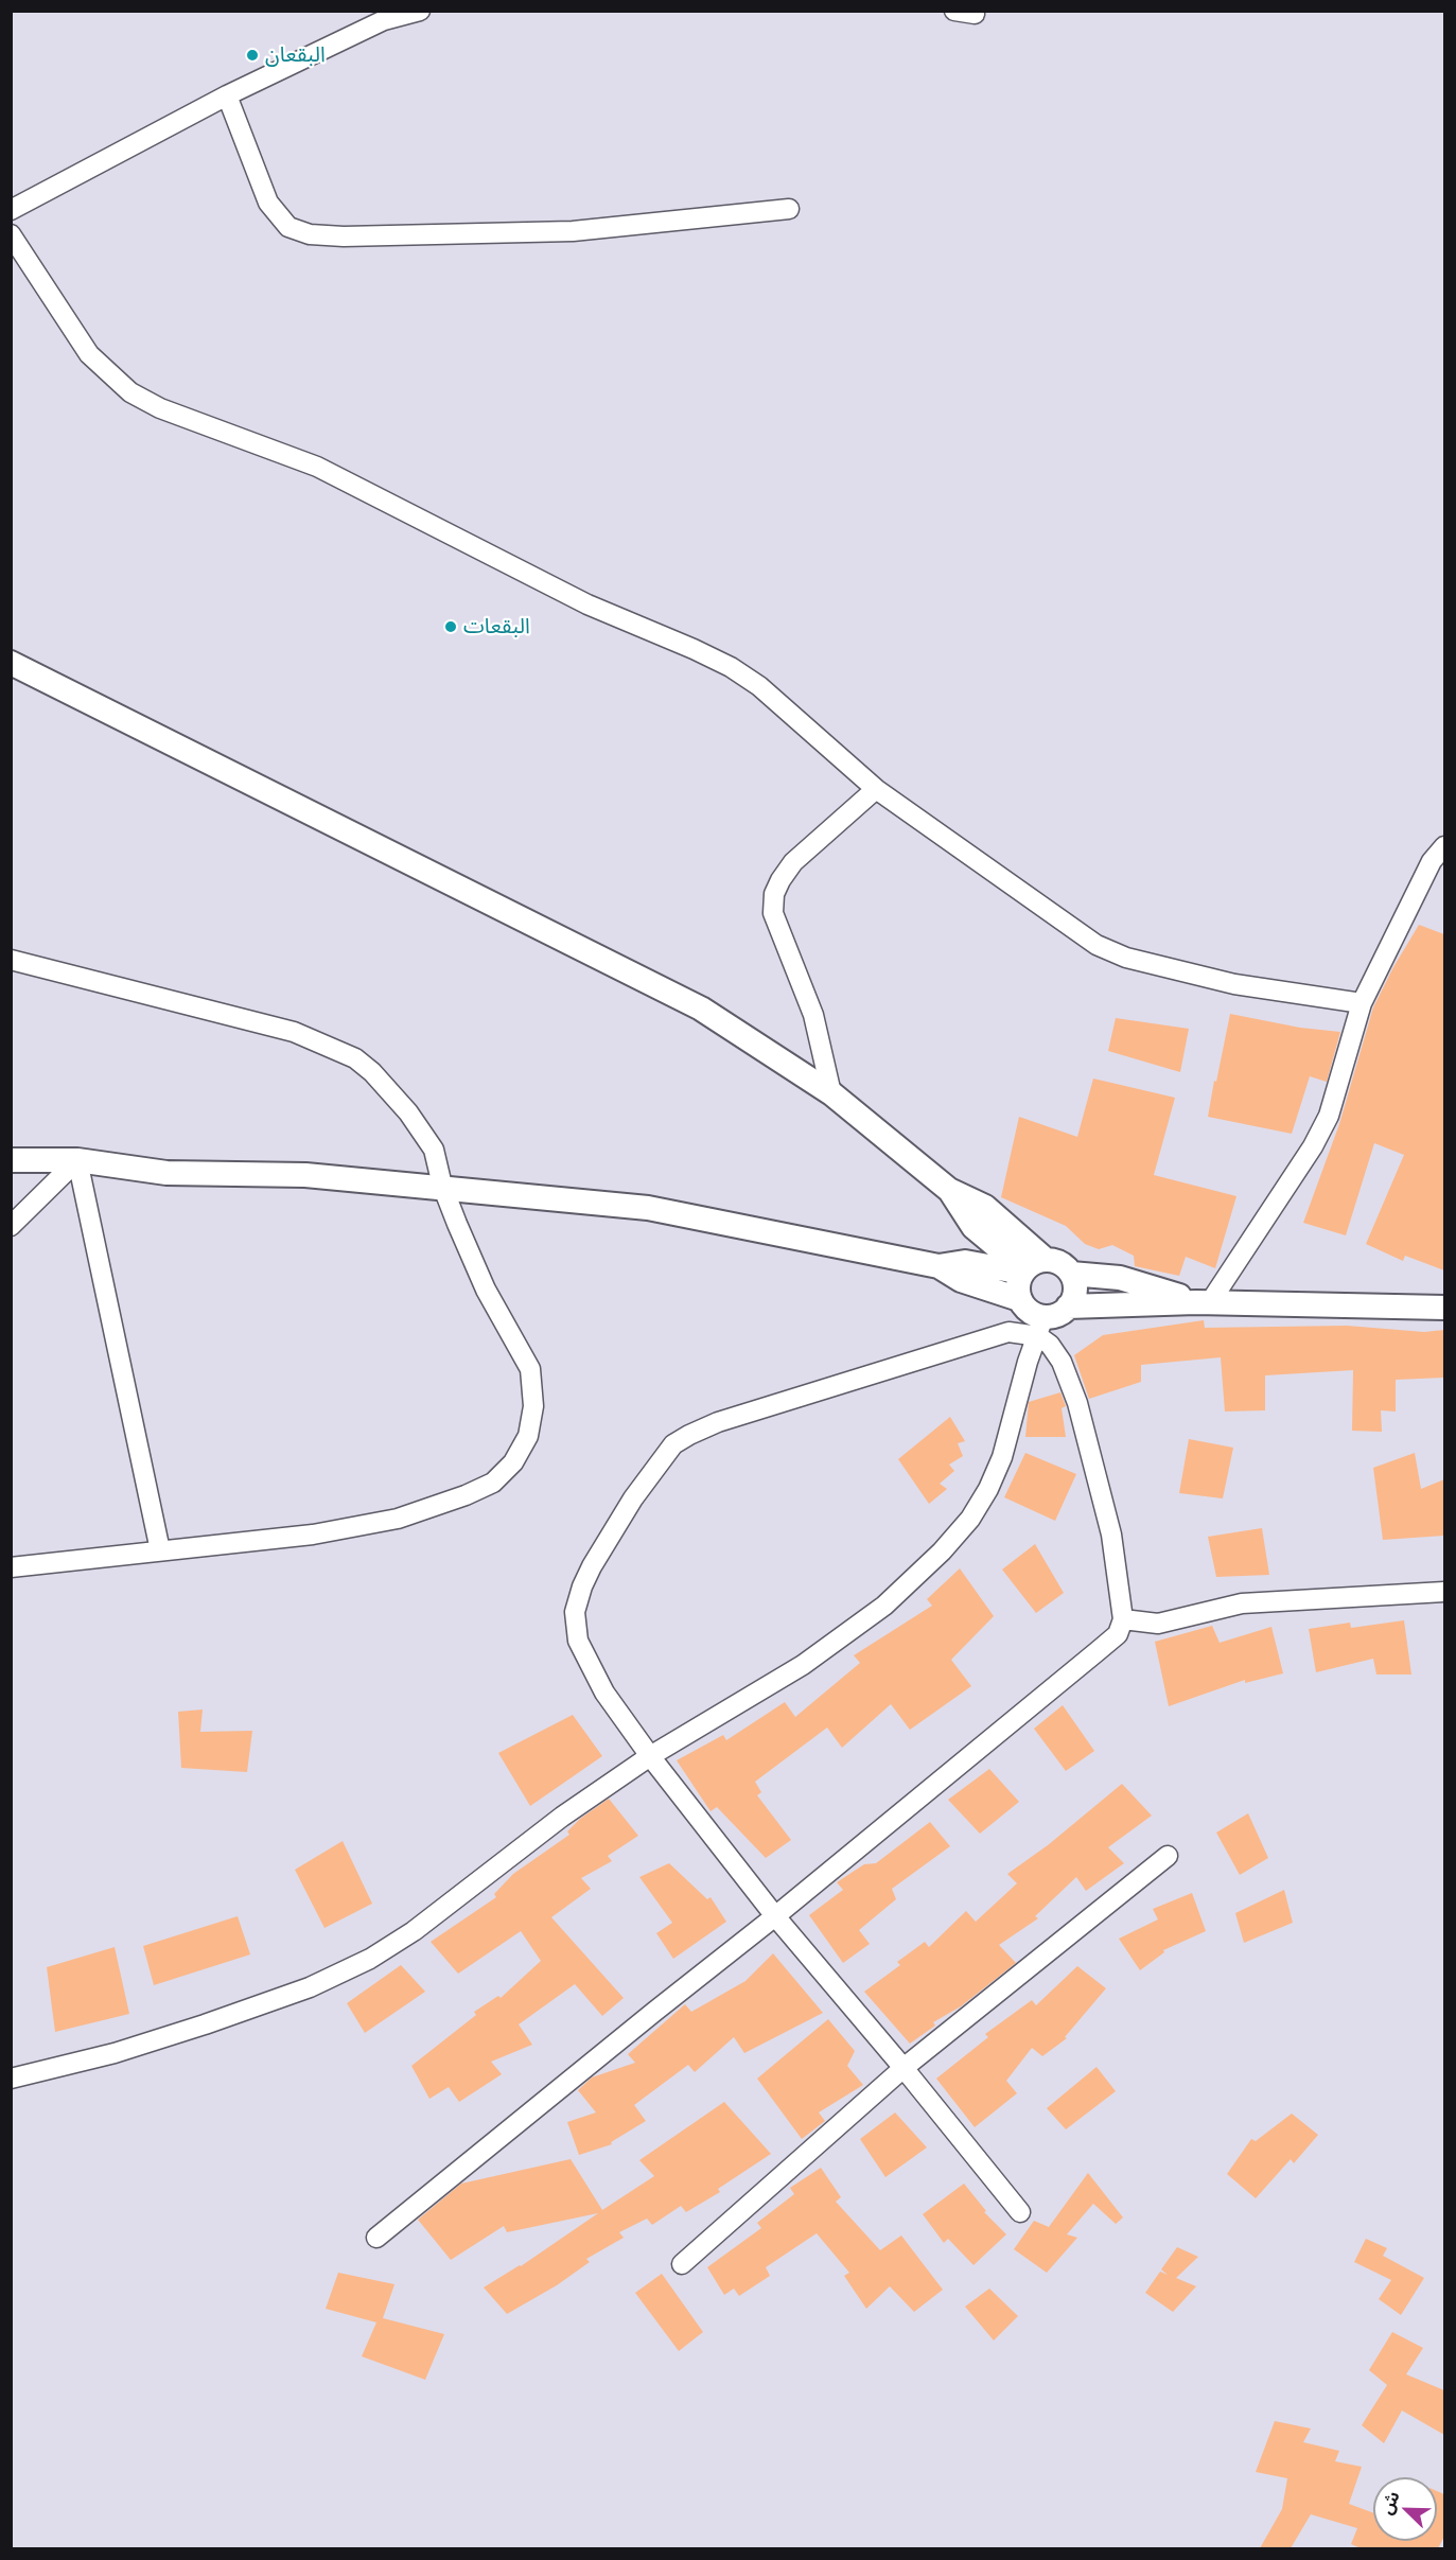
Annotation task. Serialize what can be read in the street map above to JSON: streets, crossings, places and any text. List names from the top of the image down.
{
  "places": ["البقعان", "البقعات"],
  "north": "top left"
}
